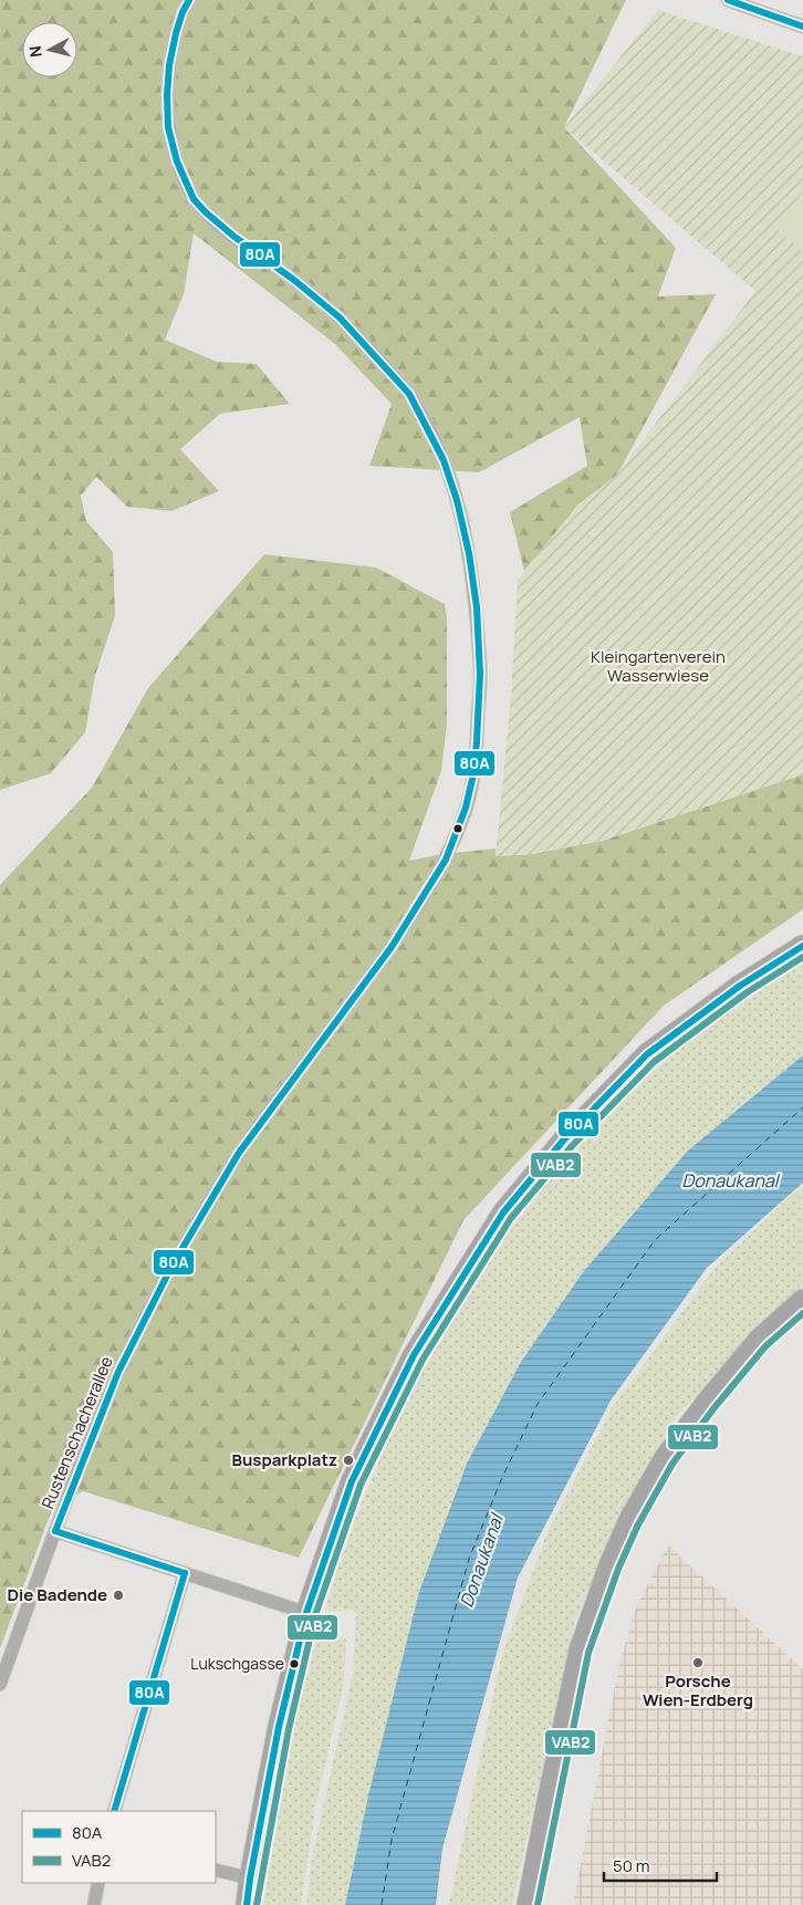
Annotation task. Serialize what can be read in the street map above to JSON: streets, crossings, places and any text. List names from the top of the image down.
{
  "streets": {
    "street": ["Rustenschacherallee"]
  },
  "water": ["Donaukanal"],
  "parks": ["Kleingartenverein Wasserwiese"],
  "places": [
    "Busparkplatz",
    "Die Badende",
    "Porsche Wien-Erdberg",
    "Lukschgasse"
  ],
  "lines": ["transit line 80A", "transit line VAB2"],
  "legend": ["80A", "VAB2"],
  "scale_bar": "50 m",
  "north": "left"
}
